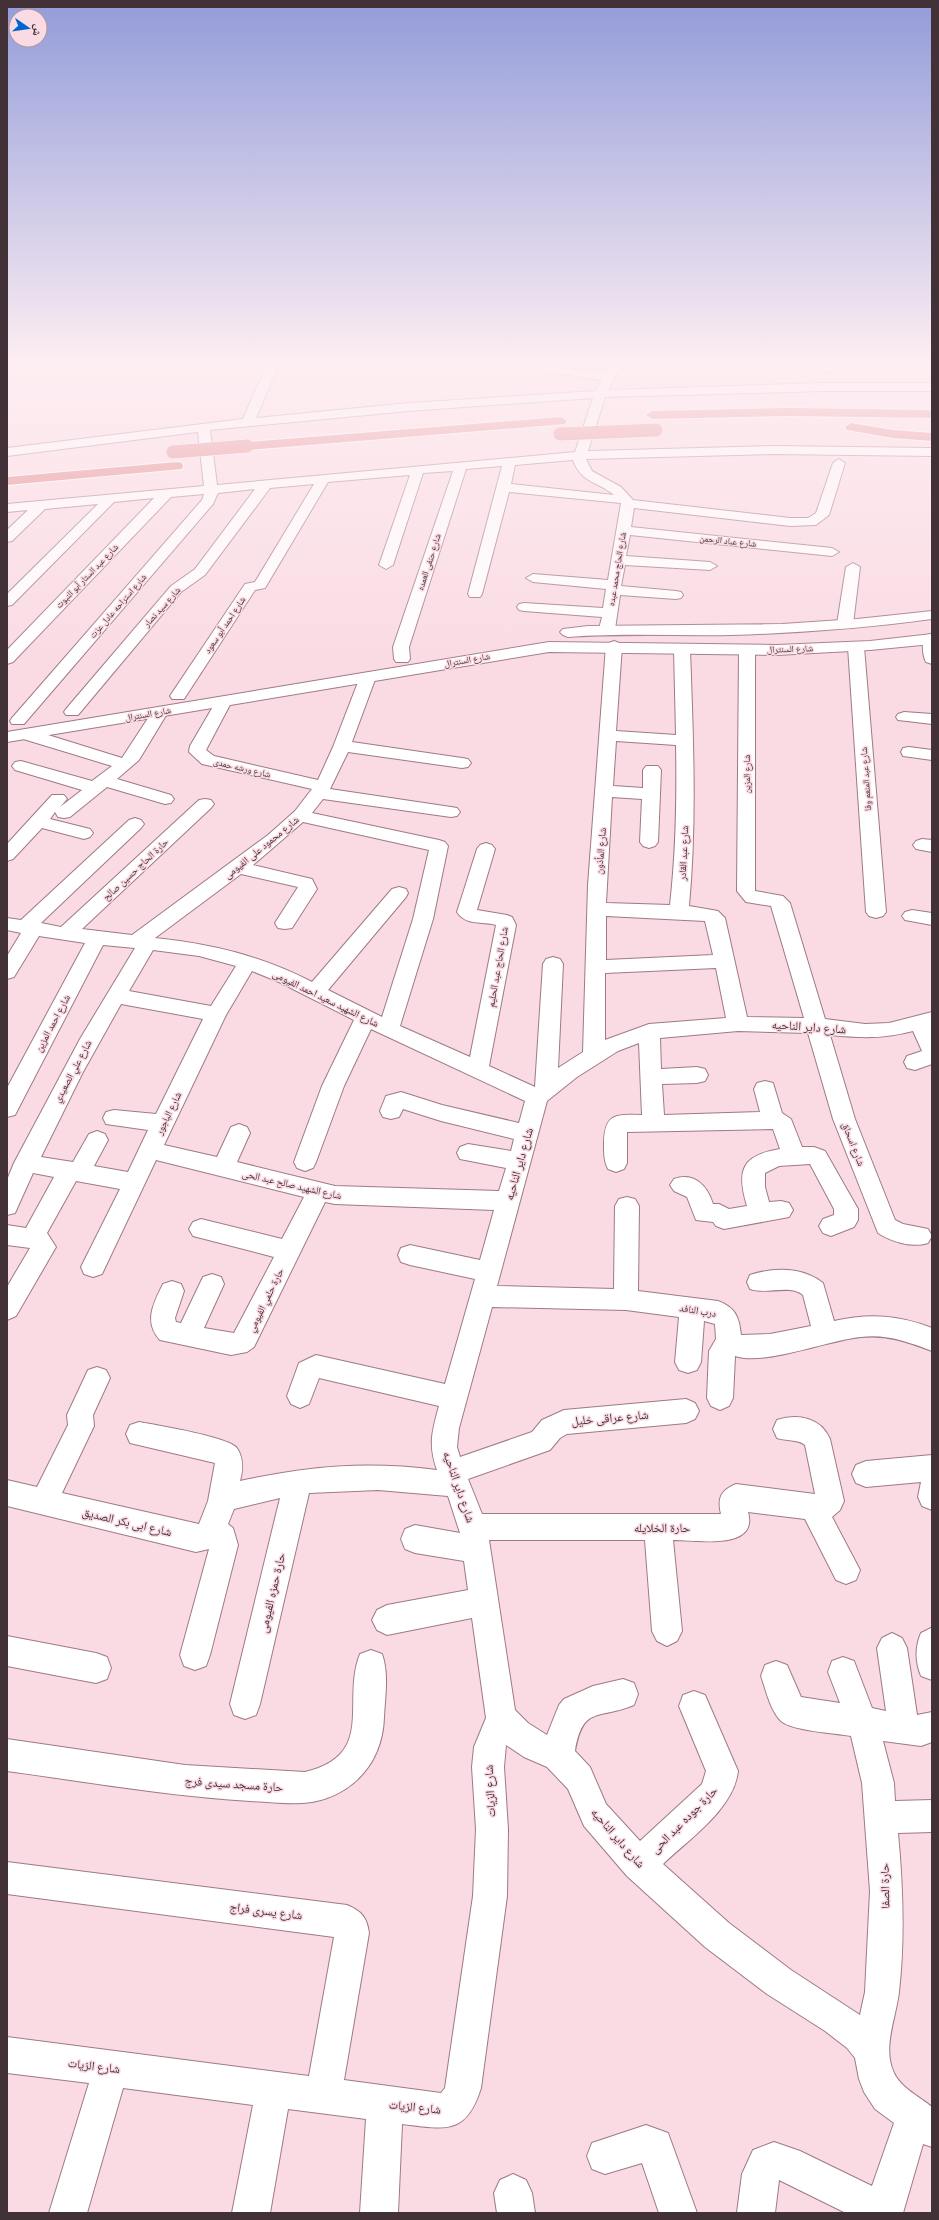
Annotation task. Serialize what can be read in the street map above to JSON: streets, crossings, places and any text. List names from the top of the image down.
{
  "streets": {
    "street": [
      "شارع عباد الرحمن",
      "شارع حنفى العمده",
      "شارع الحاج محمد عبده",
      "شارع عبد الستار أبو النبوت",
      "شارع استراحه عادل عزت",
      "شارع سيد نصار",
      "شارع احمد أبو سعود",
      "شارع السنترال",
      "شارع ورشه حمدى",
      "شارع المزين",
      "شارع عبد المنعم وفا",
      "شارع محمود على الفيومى",
      "شارع المأذون",
      "شارع عبد القادر",
      "حارة الحاج حسين صالح",
      "شارع الحاج عبد الحليم",
      "شارع الشهيد سعيد احمد الفيومى",
      "شارع احمد المزين",
      "شارع داير الناحيه",
      "شارع علي الصعيدي",
      "شارع الباجور",
      "شارع اسحاق",
      "شارع الشهيد صالح عبد الحى",
      "حارة حلمي الفيومي",
      "درب النافد",
      "شارع عراقى خليل",
      "شارع ابى بكر الصديق",
      "حارة الخلايله",
      "حارة حمزه الفيومى",
      "حارة مسجد سيدى فرج",
      "شارع الزيات",
      "حارة جوده عبد الحى",
      "حارة الصفا",
      "شارع يسرى فراج"
    ]
  },
  "crossings": [
    ["شارع عباد الرحمن", "شارع الحاج محمد عبده"],
    ["شارع حنفى العمده", "شارع السنترال"],
    ["شارع الحاج محمد عبده", "شارع السنترال"],
    ["شارع الحاج محمد عبده", "شارع المأذون"],
    ["شارع استراحه عادل عزت", "شارع السنترال"],
    ["شارع سيد نصار", "شارع السنترال"],
    ["شارع احمد أبو سعود", "شارع السنترال"],
    ["شارع السنترال", "شارع ورشه حمدى"],
    ["شارع السنترال", "شارع المزين"],
    ["شارع السنترال", "شارع عبد المنعم وفا"],
    ["شارع السنترال", "شارع محمود على الفيومى"],
    ["شارع السنترال", "شارع المأذون"],
    ["شارع السنترال", "شارع عبد القادر"],
    ["شارع ورشه حمدى", "شارع محمود على الفيومى"],
    ["شارع المزين", "شارع داير الناحيه"],
    ["شارع المزين", "شارع اسحاق"],
    ["شارع محمود على الفيومى", "شارع الشهيد سعيد احمد الفيومى"],
    ["شارع محمود على الفيومى", "شارع علي الصعيدي"],
    ["شارع المأذون", "شارع داير الناحيه"],
    ["حارة الحاج حسين صالح", "شارع الشهيد سعيد احمد الفيومى"],
    ["شارع الحاج عبد الحليم", "شارع الشهيد سعيد احمد الفيومى"],
    ["شارع الشهيد سعيد احمد الفيومى", "شارع احمد المزين"],
    ["شارع الشهيد سعيد احمد الفيومى", "شارع داير الناحيه"],
    ["شارع الشهيد سعيد احمد الفيومى", "شارع علي الصعيدي"],
    ["شارع الشهيد سعيد احمد الفيومى", "شارع الباجور"],
    ["شارع داير الناحيه", "شارع اسحاق"],
    ["شارع داير الناحيه", "شارع الشهيد صالح عبد الحى"],
    ["شارع داير الناحيه", "درب النافد"],
    ["شارع داير الناحيه", "شارع عراقى خليل"],
    ["شارع داير الناحيه", "حارة الخلايله"],
    ["شارع داير الناحيه", "شارع الزيات"],
    ["شارع داير الناحيه", "حارة جوده عبد الحى"],
    ["شارع داير الناحيه", "حارة الصفا"],
    ["شارع الباجور", "شارع الشهيد صالح عبد الحى"],
    ["شارع الشهيد صالح عبد الحى", "حارة حلمي الفيومي"],
    ["شارع الزيات", "شارع يسرى فراج"]
  ],
  "north": "right"
}
